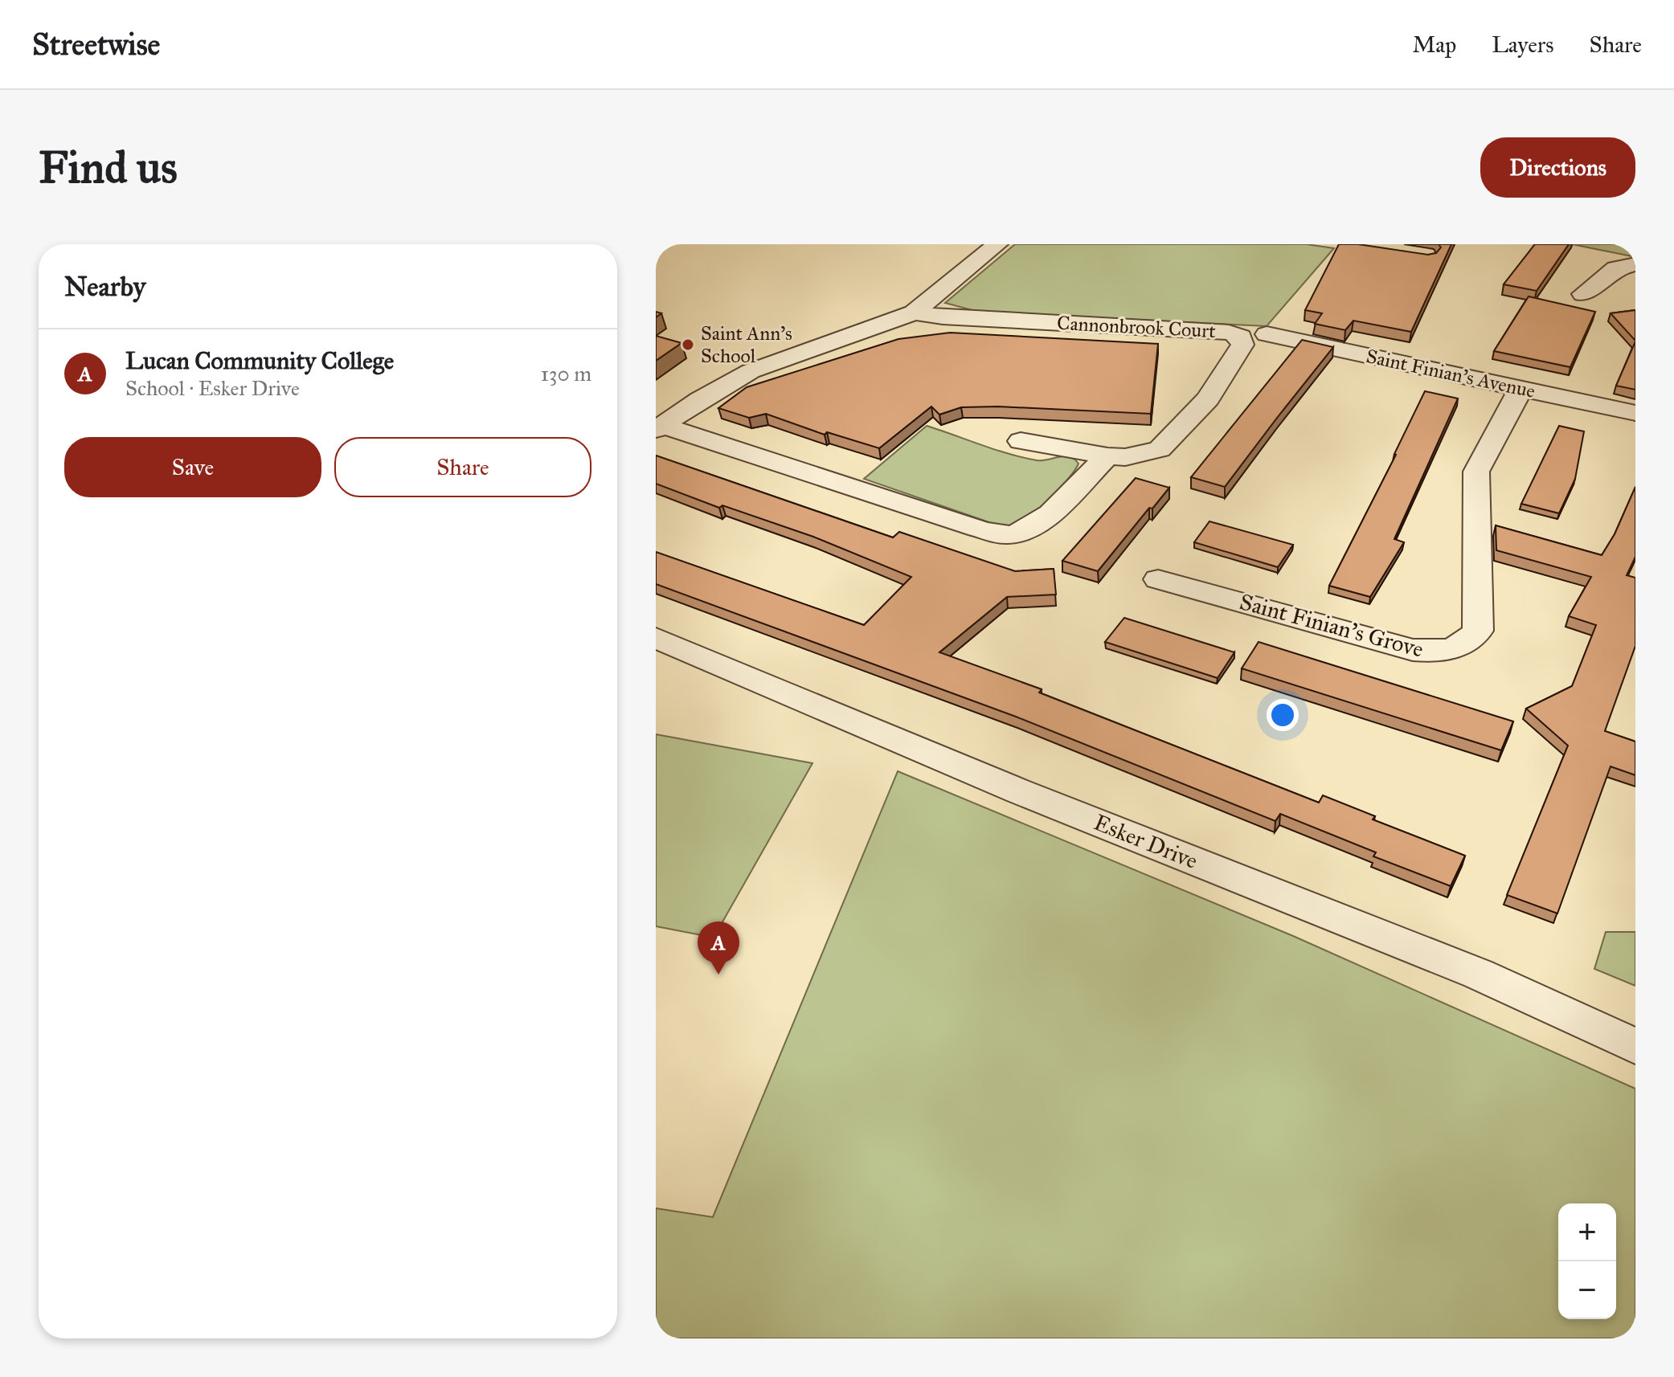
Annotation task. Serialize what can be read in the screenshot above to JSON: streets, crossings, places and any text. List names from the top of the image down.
{
  "streets": {
    "street": [
      "Cannonbrook Court",
      "Saint Finian's Avenue",
      "Saint Finian's Grove",
      "Esker Drive"
    ]
  },
  "crossings": [
    ["Saint Finian's Avenue", "Saint Finian's Grove"]
  ],
  "places": ["Saint Ann's School"],
  "page": {
    "header": "Streetwise",
    "nav": ["Map", "Layers", "Share"],
    "buttons": [
      "Directions",
      ["Save", "Share"]
    ],
    "title": "Find us",
    "heading": "Nearby",
    "list": [
      {
        "mark": "A",
        "name": "Lucan Community College",
        "note": "School · Esker Drive",
        "value": "130 m"
      }
    ],
    "pins": "A",
    "map_buttons": ["+", "−"]
  }
}
